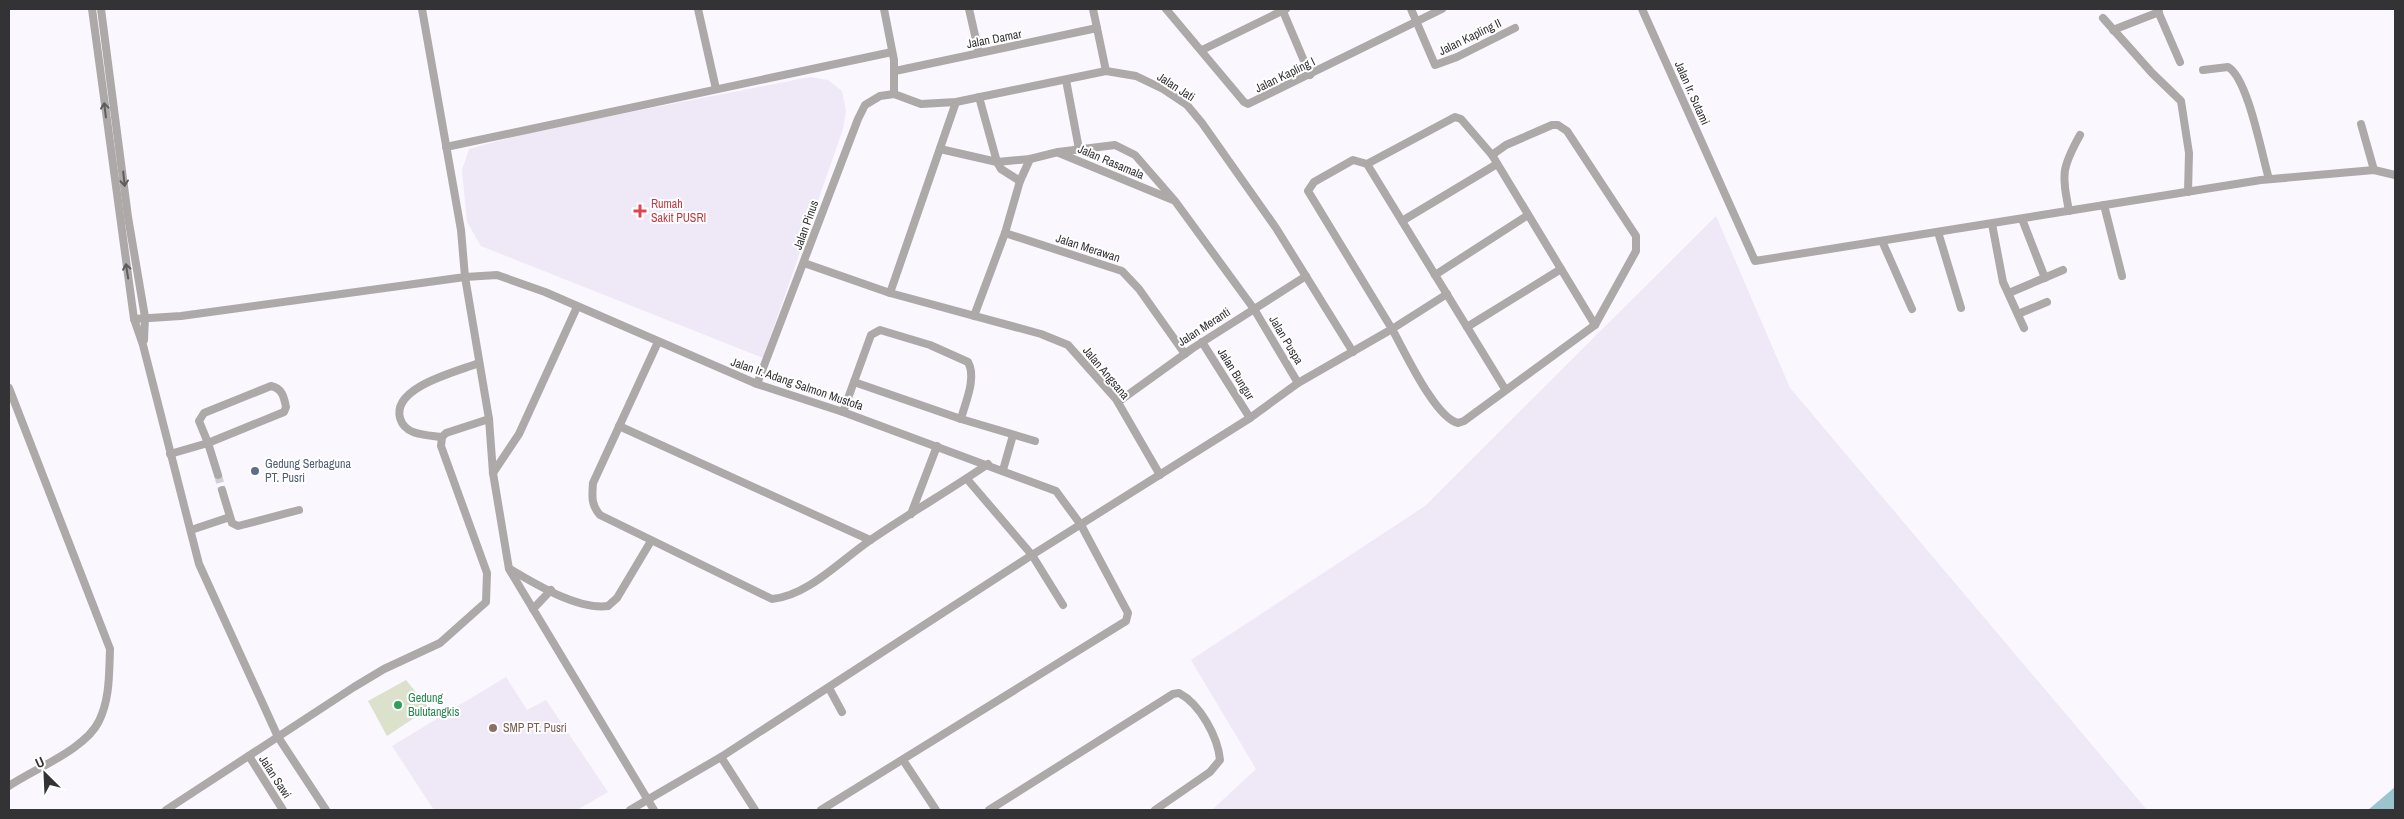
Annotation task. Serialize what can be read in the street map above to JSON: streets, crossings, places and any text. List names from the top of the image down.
{
  "streets": {
    "street": [
      "Jalan Kapling II",
      "Jalan Damar",
      "Jalan Kapling I",
      "Jalan Jati",
      "Jalan Ir. Sutami",
      "Jalan Rasamala",
      "Jalan Pinus",
      "Jalan Merawan",
      "Jalan Meranti",
      "Jalan Puspa",
      "Jalan Angsana",
      "Jalan Bungur",
      "Jalan Ir. Adang Salmon Mustofa",
      "Jalan Sawi"
    ]
  },
  "crossings": [
    ["Jalan Kapling II", "Jalan Kapling I"],
    ["Jalan Jati", "Jalan Pinus"],
    ["Jalan Jati", "Jalan Meranti"],
    ["Jalan Rasamala", "Jalan Meranti"],
    ["Jalan Rasamala", "Jalan Puspa"],
    ["Jalan Pinus", "Jalan Angsana"],
    ["Jalan Pinus", "Jalan Ir. Adang Salmon Mustofa"],
    ["Jalan Merawan", "Jalan Meranti"],
    ["Jalan Meranti", "Jalan Puspa"],
    ["Jalan Meranti", "Jalan Angsana"],
    ["Jalan Meranti", "Jalan Bungur"]
  ],
  "places": {
    "health": ["Rumah Sakit PUSRI"],
    "other": ["Gedung Serbaguna PT. Pusri", "Gedung Bulutangkis", "SMP PT. Pusri"]
  },
  "north": "top left"
}
